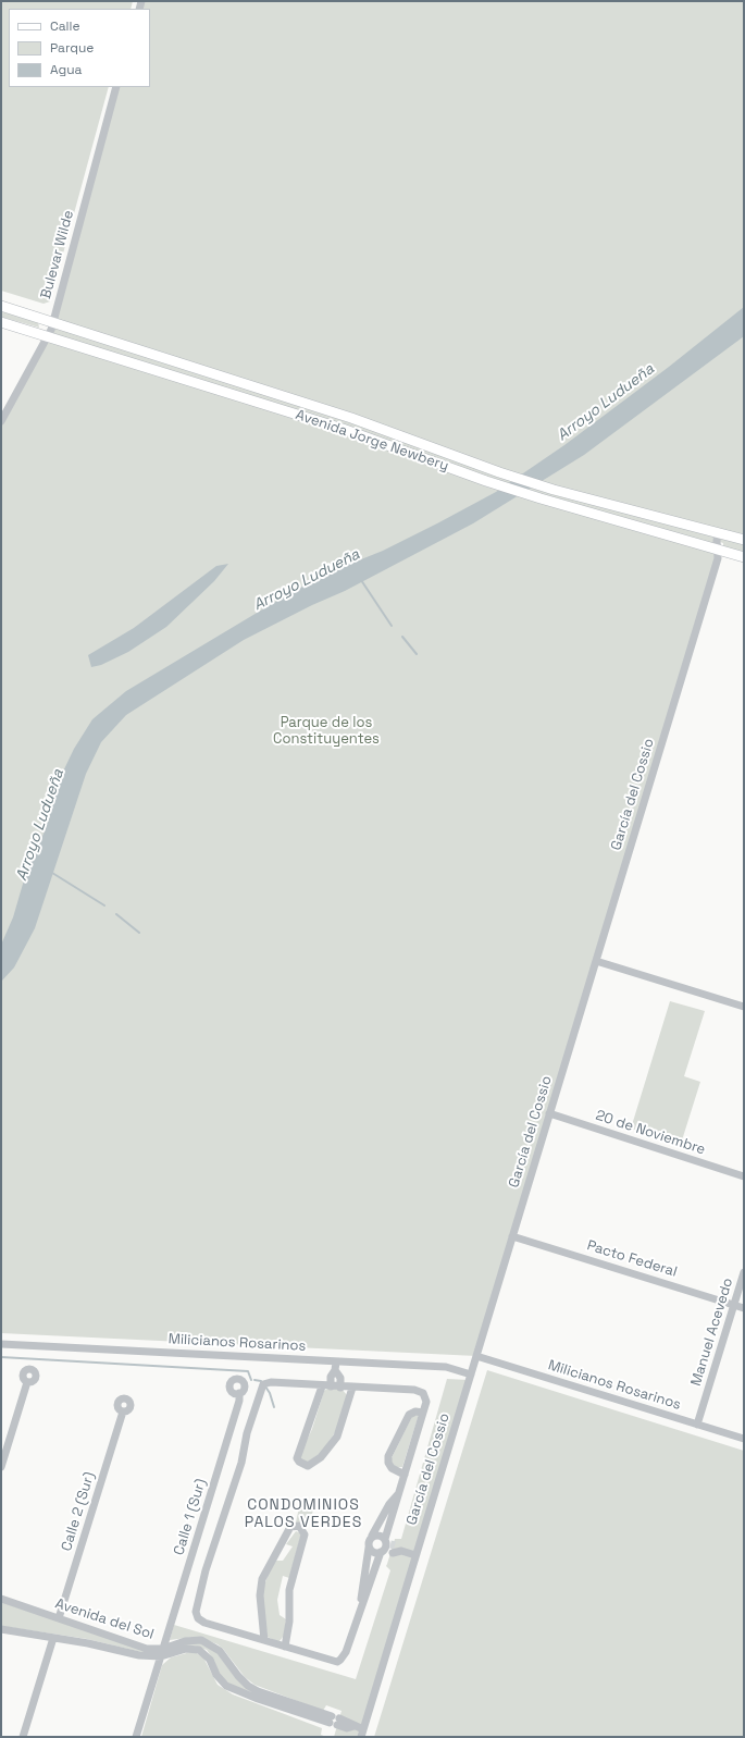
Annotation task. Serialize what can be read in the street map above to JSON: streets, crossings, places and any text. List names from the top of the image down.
{
  "streets": {
    "main road": ["Avenida Jorge Newbery"],
    "street": [
      "Bulevar Wilde",
      "García del Cossio",
      "20 de Noviembre",
      "Pacto Federal",
      "Manuel Acevedo",
      "Milicianos Rosarinos",
      "Calle 2 (Sur)",
      "Calle 1 (Sur)",
      "Avenida del Sol"
    ]
  },
  "crossings": [
    ["Bulevar Wilde", "Avenida Jorge Newbery"],
    ["Avenida Jorge Newbery", "García del Cossio"],
    ["García del Cossio", "20 de Noviembre"],
    ["García del Cossio", "Pacto Federal"],
    ["García del Cossio", "Milicianos Rosarinos"],
    ["García del Cossio", "Avenida del Sol"],
    ["Pacto Federal", "Manuel Acevedo"],
    ["Manuel Acevedo", "Milicianos Rosarinos"],
    ["Calle 2 (Sur)", "Avenida del Sol"],
    ["Calle 1 (Sur)", "Avenida del Sol"]
  ],
  "districts": ["CONDOMINIOS PALOS VERDES"],
  "water": ["Arroyo Ludueña"],
  "parks": ["Parque de los Constituyentes"],
  "legend": ["Calle", "Parque", "Agua"]
}
